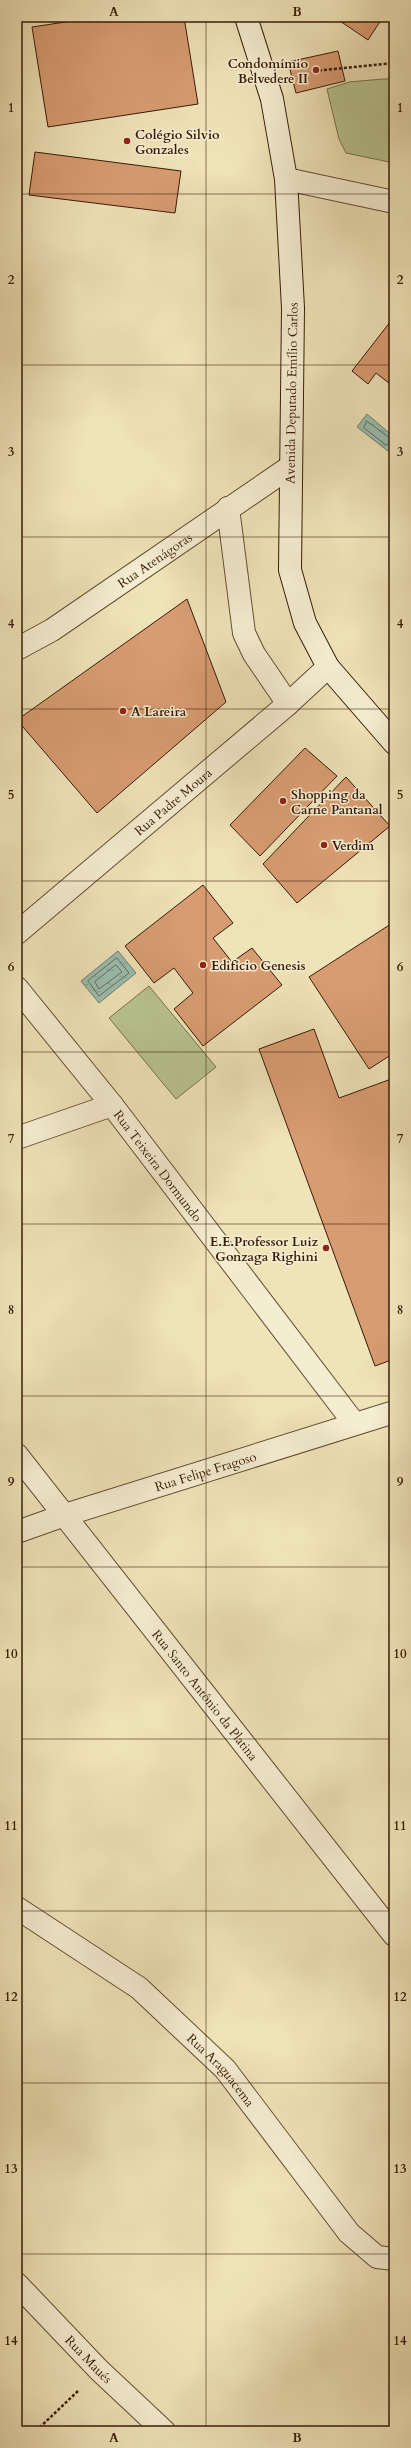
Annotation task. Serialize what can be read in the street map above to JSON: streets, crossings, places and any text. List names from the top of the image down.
{
  "streets": {
    "street": [
      "Avenida Deputado Emílio Carlos",
      "Rua Atenágoras",
      "Rua Padre Moura",
      "Rua Teixeira Dormundo",
      "Rua Felipe Fragoso",
      "Rua Santo Antônio da Platina",
      "Rua Araguacema",
      "Rua Maués"
    ]
  },
  "crossings": [
    ["Avenida Deputado Emílio Carlos", "Rua Atenágoras"],
    ["Avenida Deputado Emílio Carlos", "Rua Padre Moura"],
    ["Rua Teixeira Dormundo", "Rua Felipe Fragoso"],
    ["Rua Felipe Fragoso", "Rua Santo Antônio da Platina"]
  ],
  "places": [
    "Condomímio Belvedere II",
    "Colégio Silvio Gonzales",
    "A Lareira",
    "Shopping da Carne Pantanal",
    "Verdim",
    "Edifício Genesis",
    "E.E.Professor Luiz Gonzaga Righini"
  ],
  "grid": {
    "columns": ["A", "B"],
    "rows": [
      "1",
      "2",
      "3",
      "4",
      "5",
      "6",
      "7",
      "8",
      "9",
      "10",
      "11",
      "12",
      "13",
      "14"
    ]
  }
}
